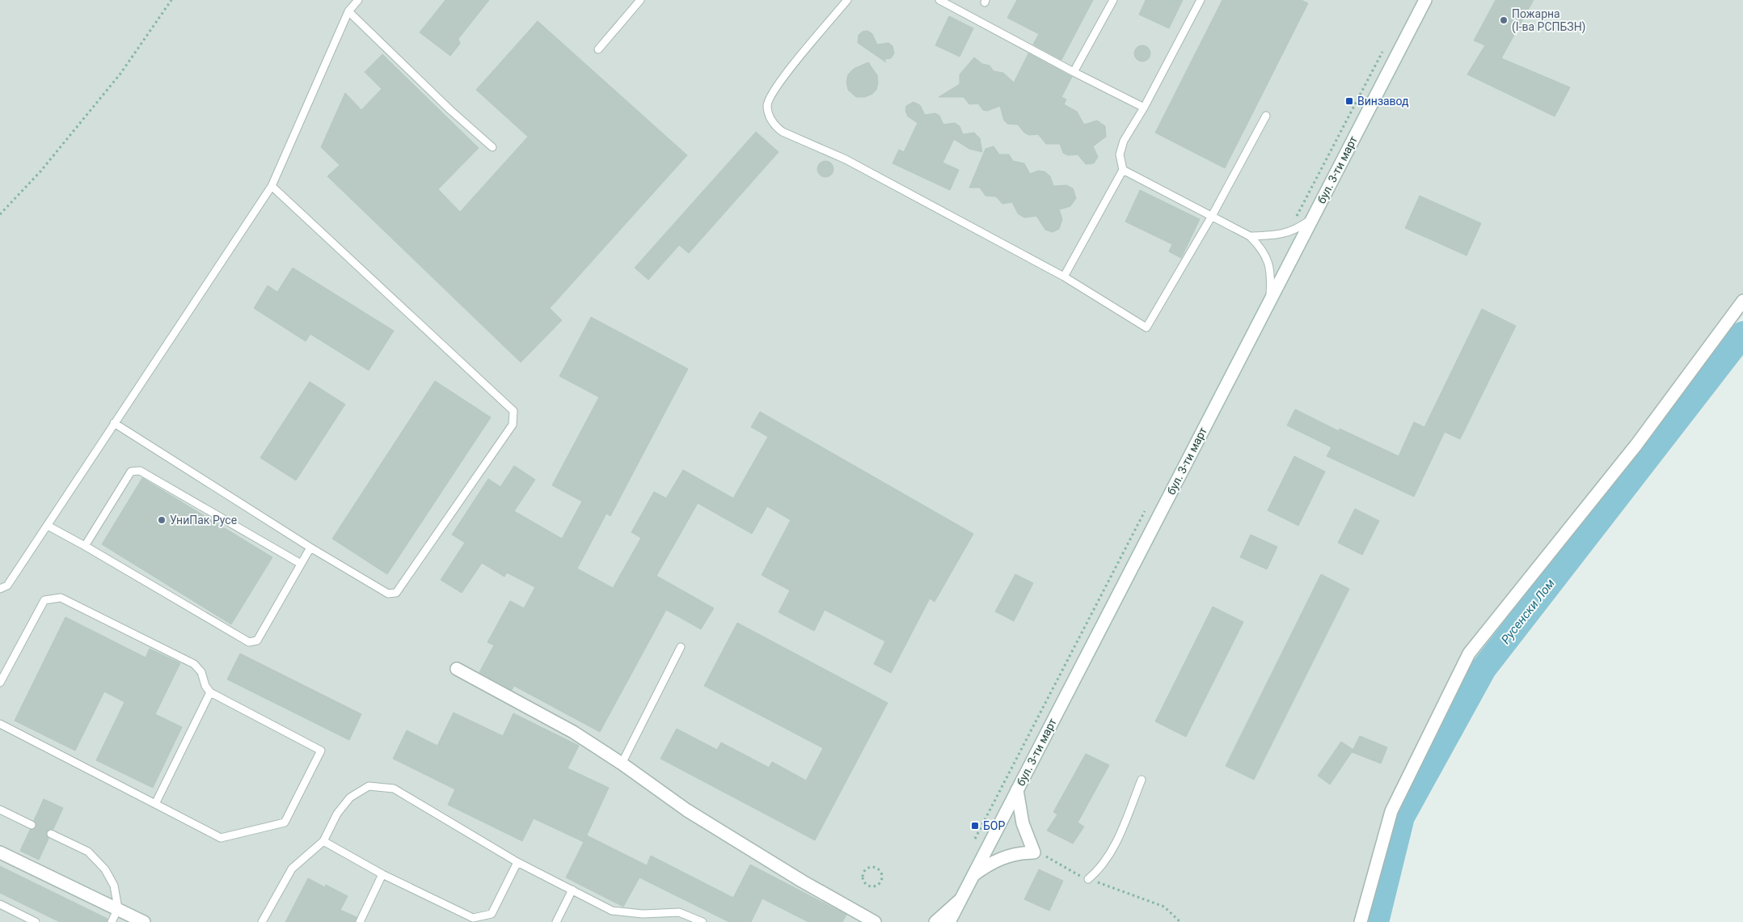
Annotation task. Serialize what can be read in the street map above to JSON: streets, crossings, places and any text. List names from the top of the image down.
{
  "streets": {
    "street": ["бул. 3-ти март"]
  },
  "water": ["Русенски Лом"],
  "places": {
    "other": ["Пожарна (I-ва РСПБЗН)", "УниПак Русе"],
    "transit": ["Винзавод", "БОР"]
  }
}
